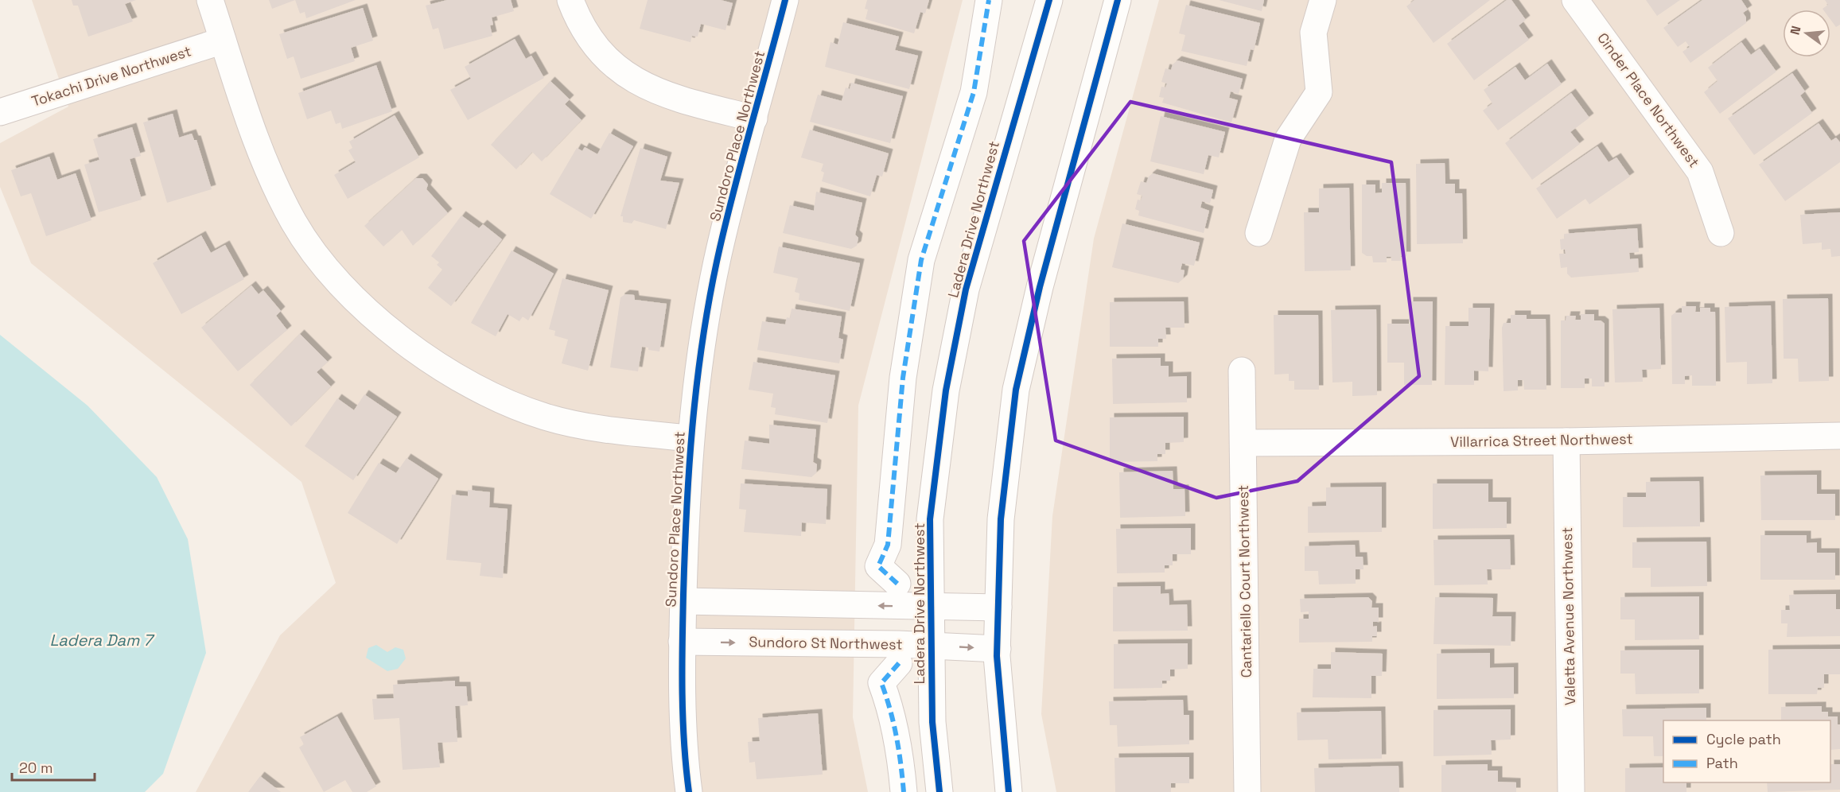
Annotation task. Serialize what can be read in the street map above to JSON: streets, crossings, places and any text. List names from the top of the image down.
{
  "streets": {
    "street": [
      "Tokachi Drive Northwest",
      "Cinder Place Northwest",
      "Sundoro Place Northwest",
      "Ladera Drive Northwest",
      "Villarrica Street Northwest",
      "Cantariello Court Northwest",
      "Valetta Avenue Northwest",
      "Sundoro St Northwest"
    ]
  },
  "crossings": [
    ["Sundoro Place Northwest", "Sundoro St Northwest"],
    ["Ladera Drive Northwest", "Sundoro St Northwest"],
    ["Villarrica Street Northwest", "Cantariello Court Northwest"],
    ["Villarrica Street Northwest", "Valetta Avenue Northwest"]
  ],
  "water": ["Ladera Dam 7"],
  "legend": ["Cycle path", "Path"],
  "scale_bar": "20 m",
  "north": "left"
}
